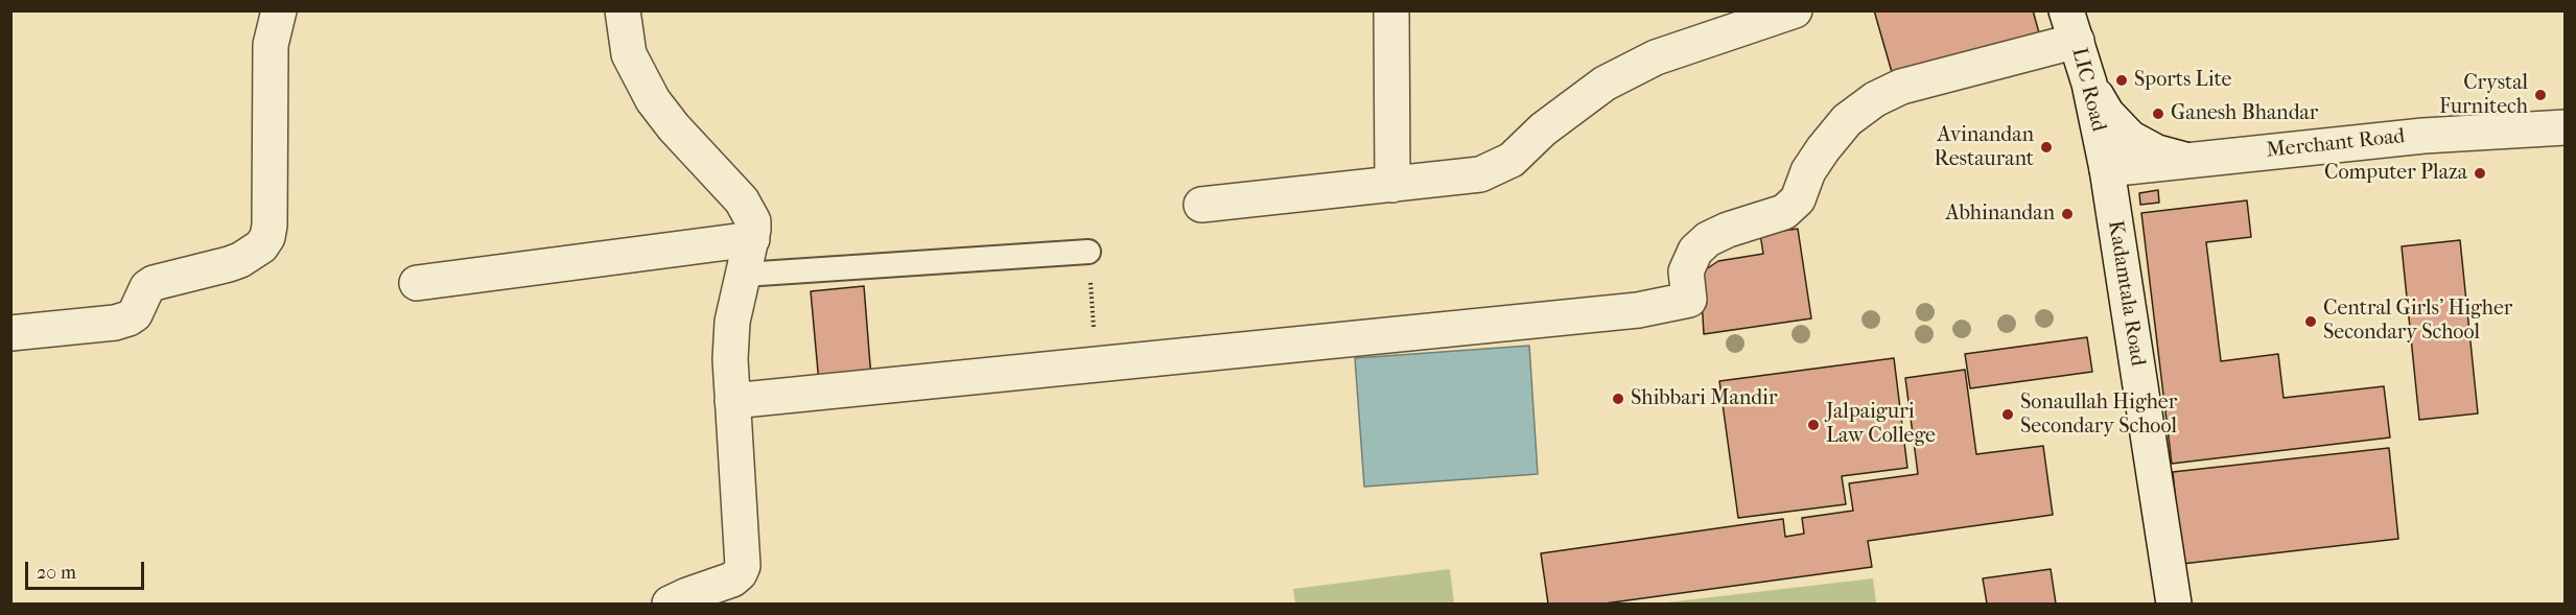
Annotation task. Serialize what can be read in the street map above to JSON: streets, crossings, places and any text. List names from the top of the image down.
{
  "streets": {
    "street": ["LIC Road", "Merchant Road", "Kadamtala Road"]
  },
  "crossings": [
    ["LIC Road", "Merchant Road"],
    ["LIC Road", "Kadamtala Road"],
    ["Merchant Road", "Kadamtala Road"]
  ],
  "places": [
    "Sports Lite",
    "Crystal Furnitech",
    "Ganesh Bhandar",
    "Avinandan Restaurant",
    "Computer Plaza",
    "Abhinandan",
    "Central Girls' Higher Secondary School",
    "Shibbari Mandir",
    "Sonaullah Higher Secondary School",
    "Jalpaiguri Law College"
  ],
  "scale_bar": "20 m"
}
